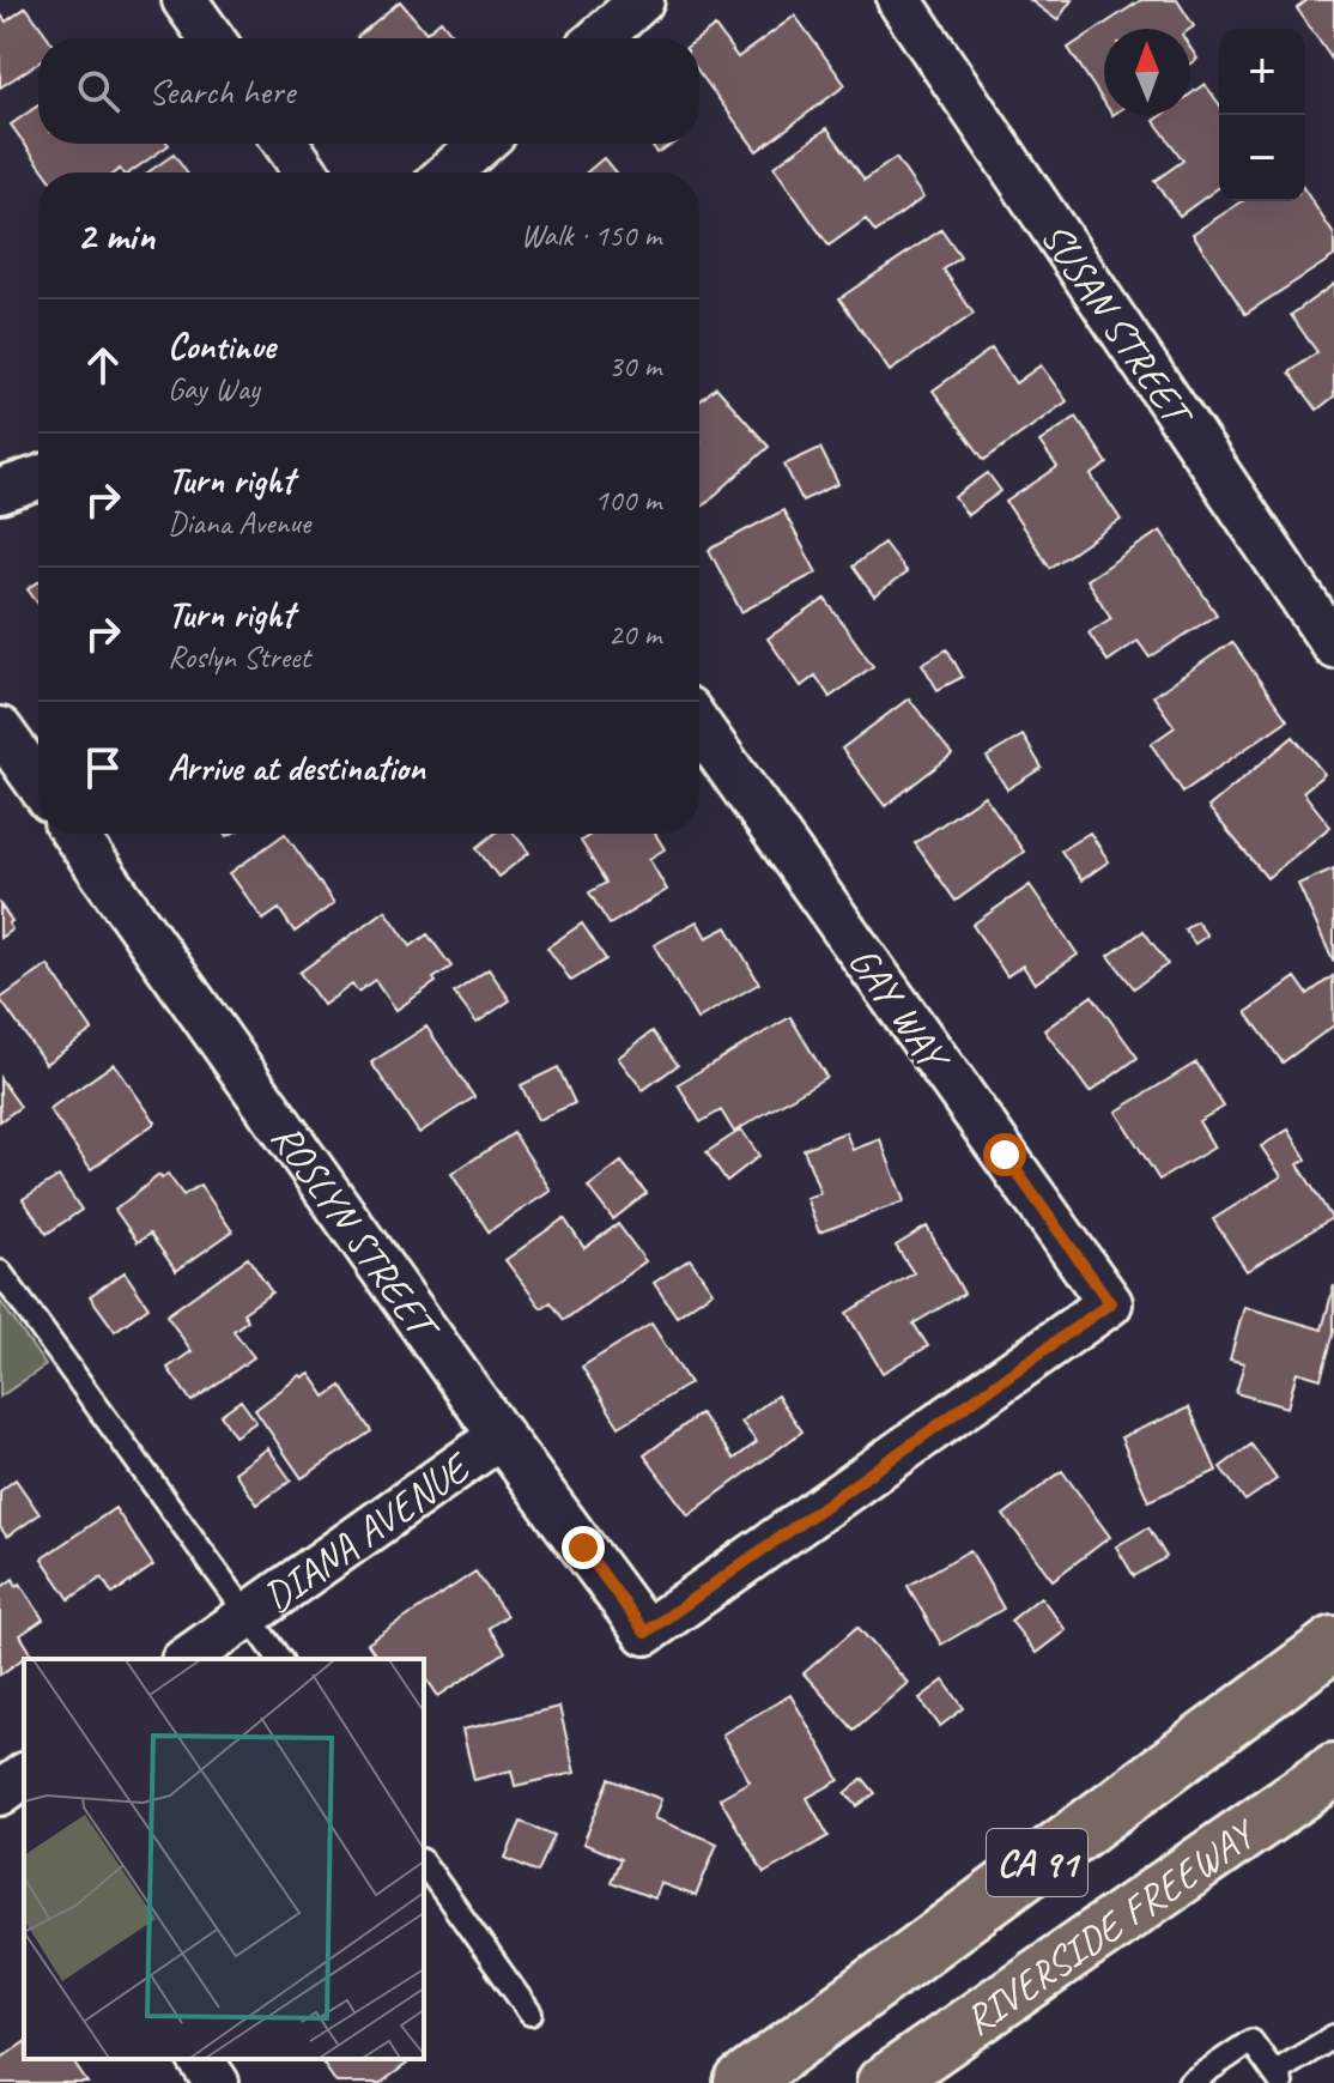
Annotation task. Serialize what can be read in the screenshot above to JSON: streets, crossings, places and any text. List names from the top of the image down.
{
  "streets": {
    "highway": ["CA 91", "RIVERSIDE FREEWAY"],
    "street": [
      "SUSAN STREET",
      "GAY WAY",
      "ROSLYN STREET",
      "DIANA AVENUE"
    ]
  },
  "crossings": [
    ["GAY WAY", "ROSLYN STREET"],
    ["ROSLYN STREET", "DIANA AVENUE"]
  ],
  "north": "top",
  "page": {
    "map_buttons": ["+", "−"],
    "search": "Search here",
    "heading": ["2 min", "Walk · 150 m"],
    "list": [
      ["Continue", "Gay Way", "30 m"],
      ["Turn right", "Diana Avenue", "100 m"],
      ["Turn right", "Roslyn Street", "20 m"],
      "Arrive at destination"
    ]
  }
}
